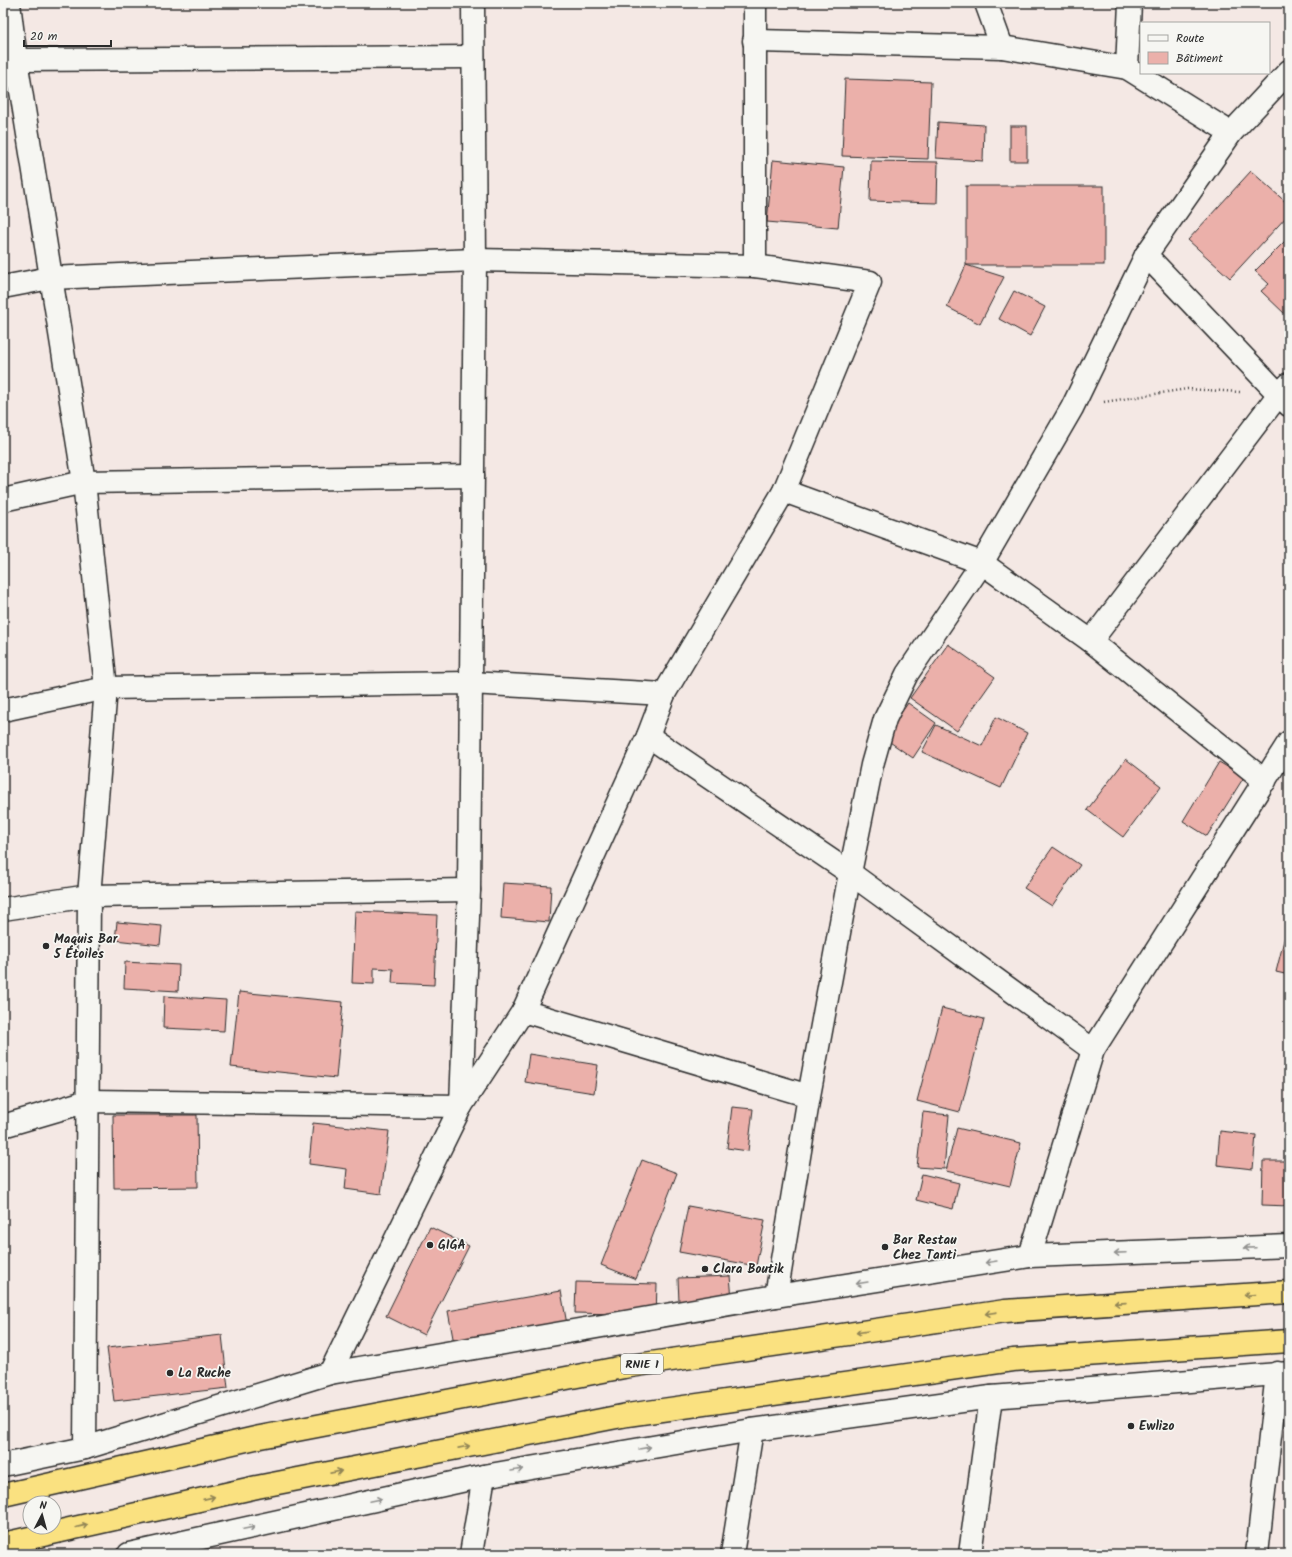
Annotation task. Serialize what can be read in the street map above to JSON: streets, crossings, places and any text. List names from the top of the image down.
{
  "streets": {
    "highway": ["RNIE 1"]
  },
  "places": [
    "Maquis Bar 5 Étoiles",
    "GIGA",
    "Bar Restau Chez Tanti",
    "Clara Boutik",
    "La Ruche",
    "Ewlizo"
  ],
  "legend": ["Route", "Bâtiment"],
  "scale_bar": "20 m",
  "north": "top"
}
